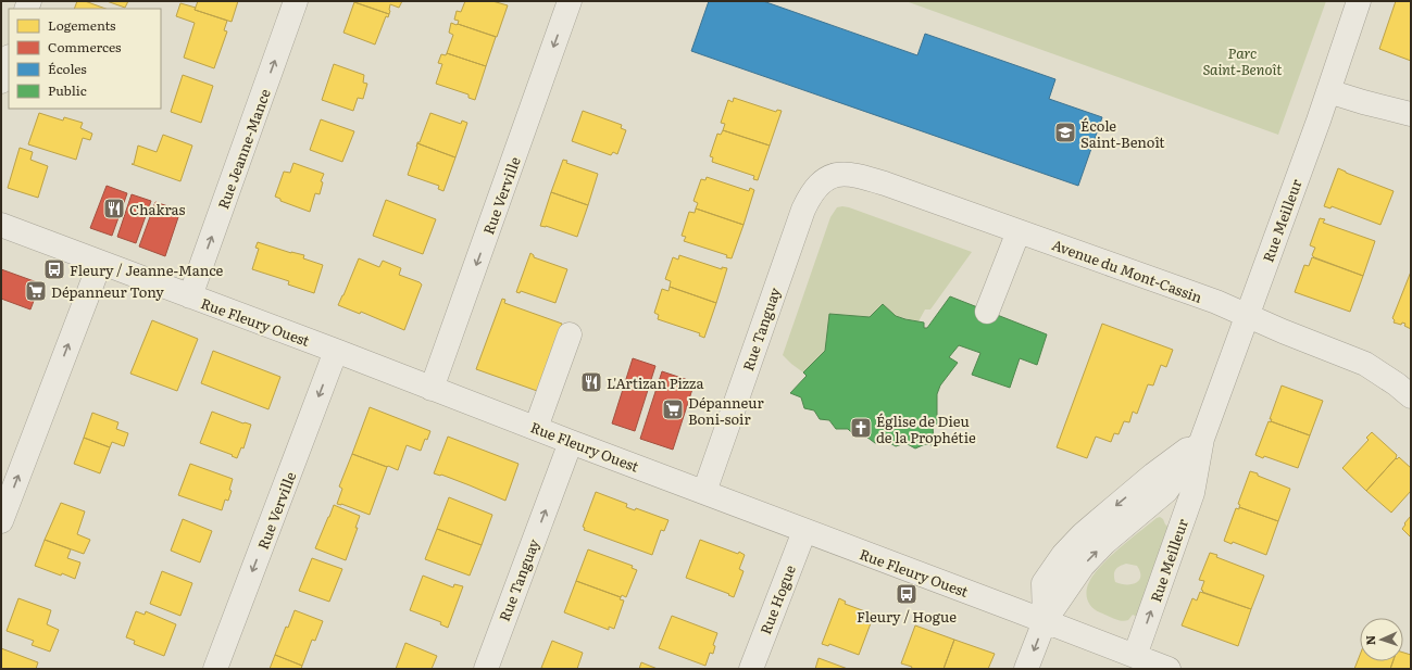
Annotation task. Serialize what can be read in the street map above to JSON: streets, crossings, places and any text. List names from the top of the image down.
{
  "streets": {
    "street": [
      "Rue Jeanne-Mance",
      "Rue Verville",
      "Rue Meilleur",
      "Avenue du Mont-Cassin",
      "Rue Fleury Ouest",
      "Rue Tanguay",
      "Rue Hogue"
    ]
  },
  "crossings": [
    ["Rue Jeanne-Mance", "Rue Fleury Ouest"],
    ["Rue Verville", "Rue Fleury Ouest"],
    ["Rue Meilleur", "Avenue du Mont-Cassin"],
    ["Rue Meilleur", "Rue Fleury Ouest"],
    ["Avenue du Mont-Cassin", "Rue Tanguay"],
    ["Rue Fleury Ouest", "Rue Tanguay"],
    ["Rue Fleury Ouest", "Rue Hogue"]
  ],
  "one_way": ["Rue Jeanne-Mance", "Rue Verville", "Rue Tanguay"],
  "parks": ["Parc Saint-Benoît"],
  "places": {
    "school or university": ["École Saint-Benoît"],
    "restaurant": ["Chakras", "L'Artizan Pizza"],
    "bus stop": ["Fleury / Jeanne-Mance", "Fleury / Hogue"],
    "supermarket": ["Dépanneur Tony", "Dépanneur Boni-soir"],
    "church": ["Église de Dieu de la Prophétie"]
  },
  "legend": [
    "Logements",
    "Commerces",
    "Écoles",
    "Public"
  ],
  "north": "left"
}
